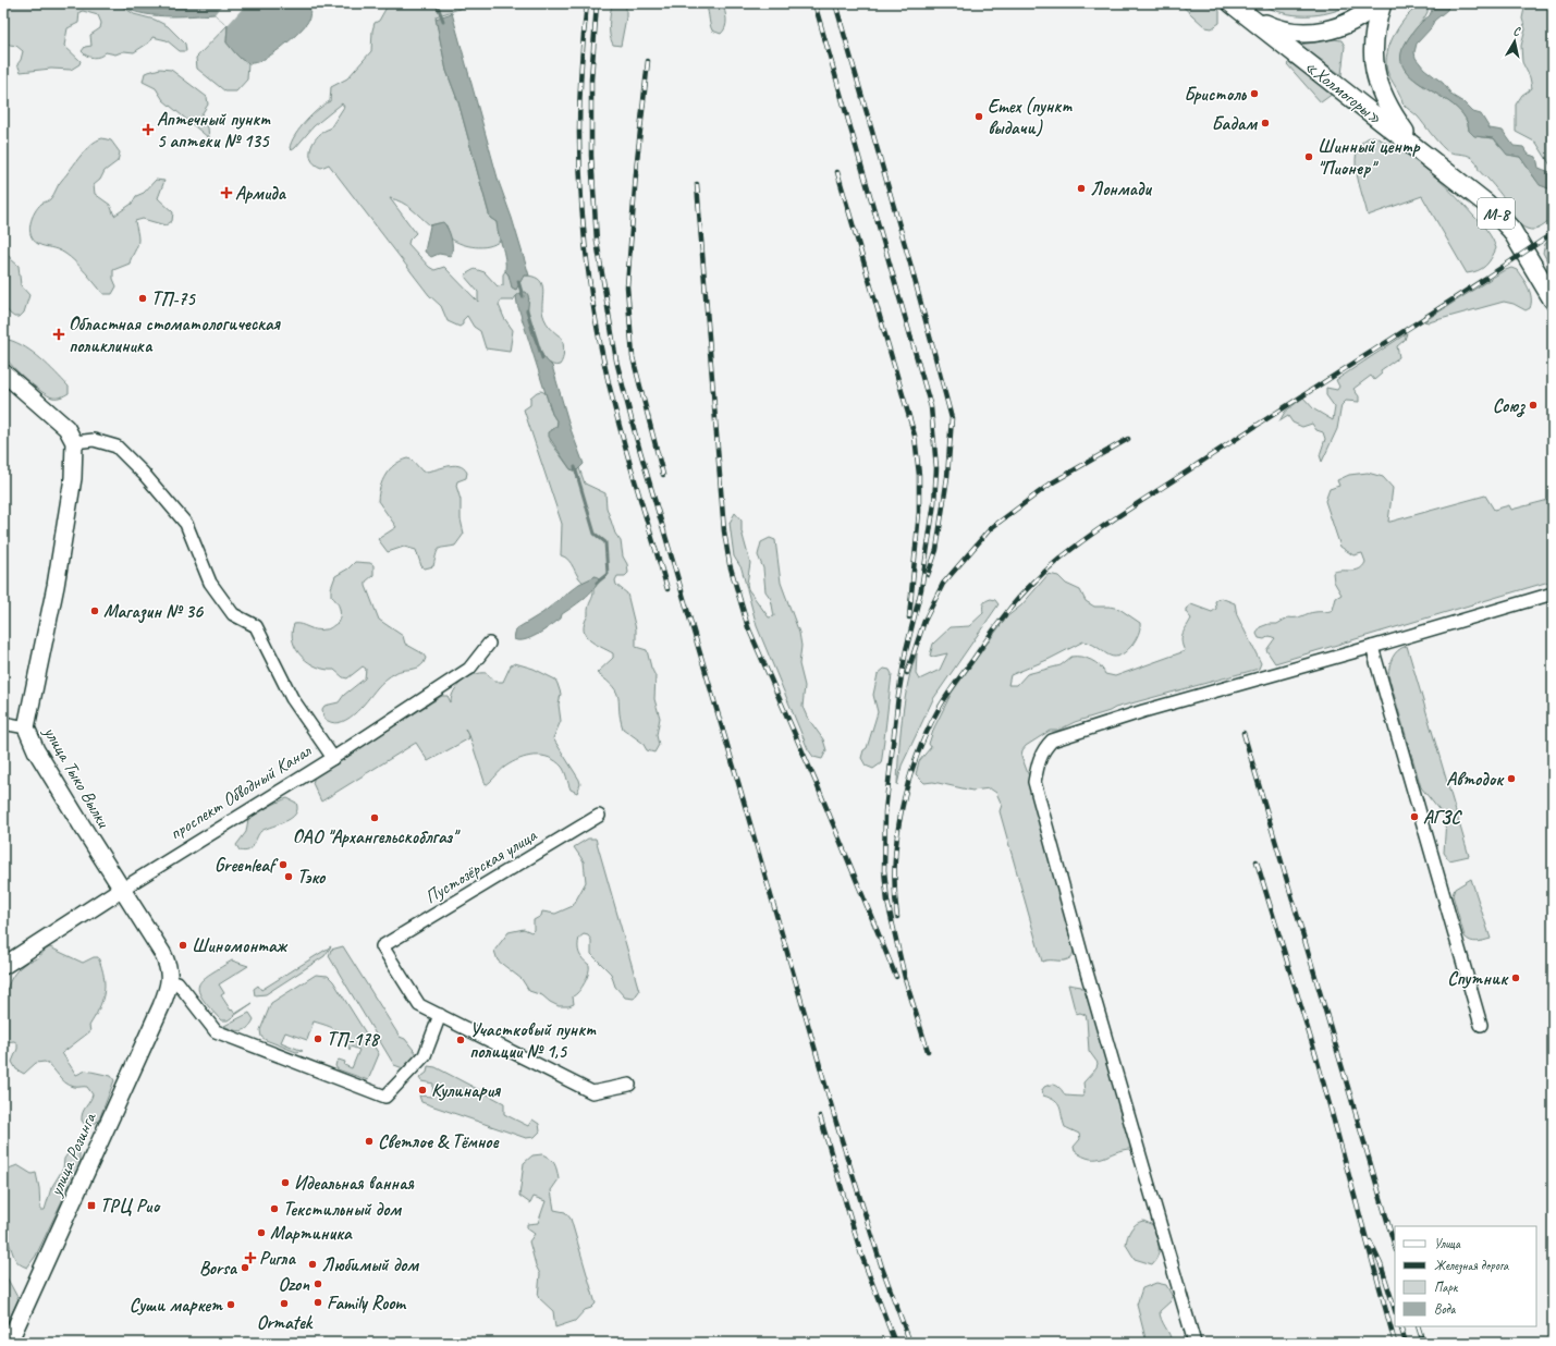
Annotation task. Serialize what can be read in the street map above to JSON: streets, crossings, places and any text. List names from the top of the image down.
{
  "streets": {
    "main road": ["«Холмогоры»", "М-8"],
    "street": [
      "улица Тыко Вылки",
      "проспект Обводный Канал",
      "Пустозёрская улица",
      "улица Розинга"
    ]
  },
  "crossings": [
    ["«Холмогоры»", "М-8"],
    ["улица Тыко Вылки", "проспект Обводный Канал"],
    ["улица Тыко Вылки", "улица Розинга"]
  ],
  "places": {
    "other": [
      "Бристоль",
      "Emex (пункт выдачи)",
      "Бадам",
      "Шинный центр \"Пионер\"",
      "Лонмади",
      "ТП-75",
      "Союз",
      "Магазин № 36",
      "Автодок",
      "АГЗС",
      "ОАО \"Архангельскоблгаз\"",
      "Greenleaf",
      "Тэко",
      "Шиномонтаж",
      "Спутник",
      "ТП-178",
      "Участковый пункт полиции № 1,5",
      "Кулинария",
      "Светлое & Тёмное",
      "Идеальная ванная",
      "Текстильный дом",
      "Мартиника",
      "Любимый дом",
      "Borsa",
      "Ozon",
      "Family Room",
      "Ormatek",
      "Суши маркет"
    ],
    "health": [
      "Аптечный пункт 5 аптеки № 135",
      "Армида",
      "Областная стоматологическая поликлиника",
      "Ригла"
    ],
    "transit": ["ТРЦ Рио"]
  },
  "legend": [
    "Улица",
    "Железная дорога",
    "Парк",
    "Вода"
  ],
  "north": "top"
}
